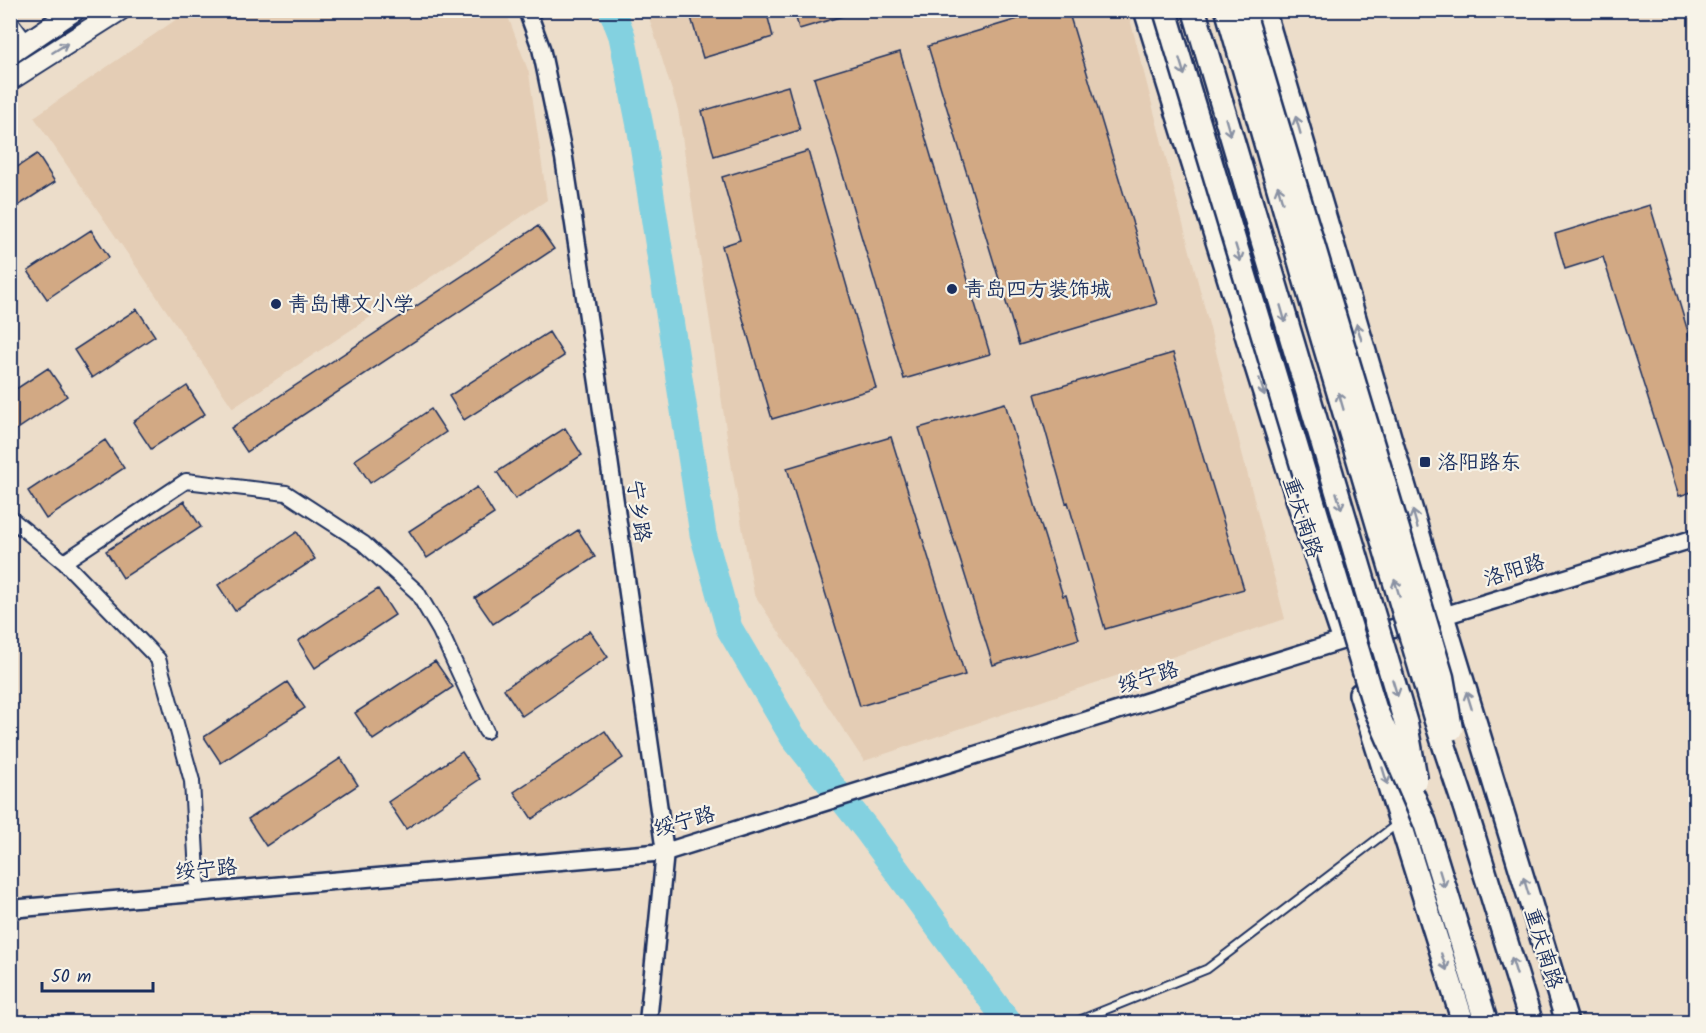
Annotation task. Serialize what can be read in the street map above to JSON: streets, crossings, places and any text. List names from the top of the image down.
{
  "streets": {
    "main road": ["重庆南路"],
    "street": ["宁乡路", "洛阳路", "绥宁路"]
  },
  "crossings": [
    ["宁乡路", "绥宁路"],
    ["重庆南路", "洛阳路"],
    ["重庆南路", "绥宁路"],
    ["洛阳路", "绥宁路"]
  ],
  "places": {
    "other": ["青岛四方装饰城", "青岛博文小学"],
    "transit": ["洛阳路东"]
  },
  "scale_bar": "50 m"
}
